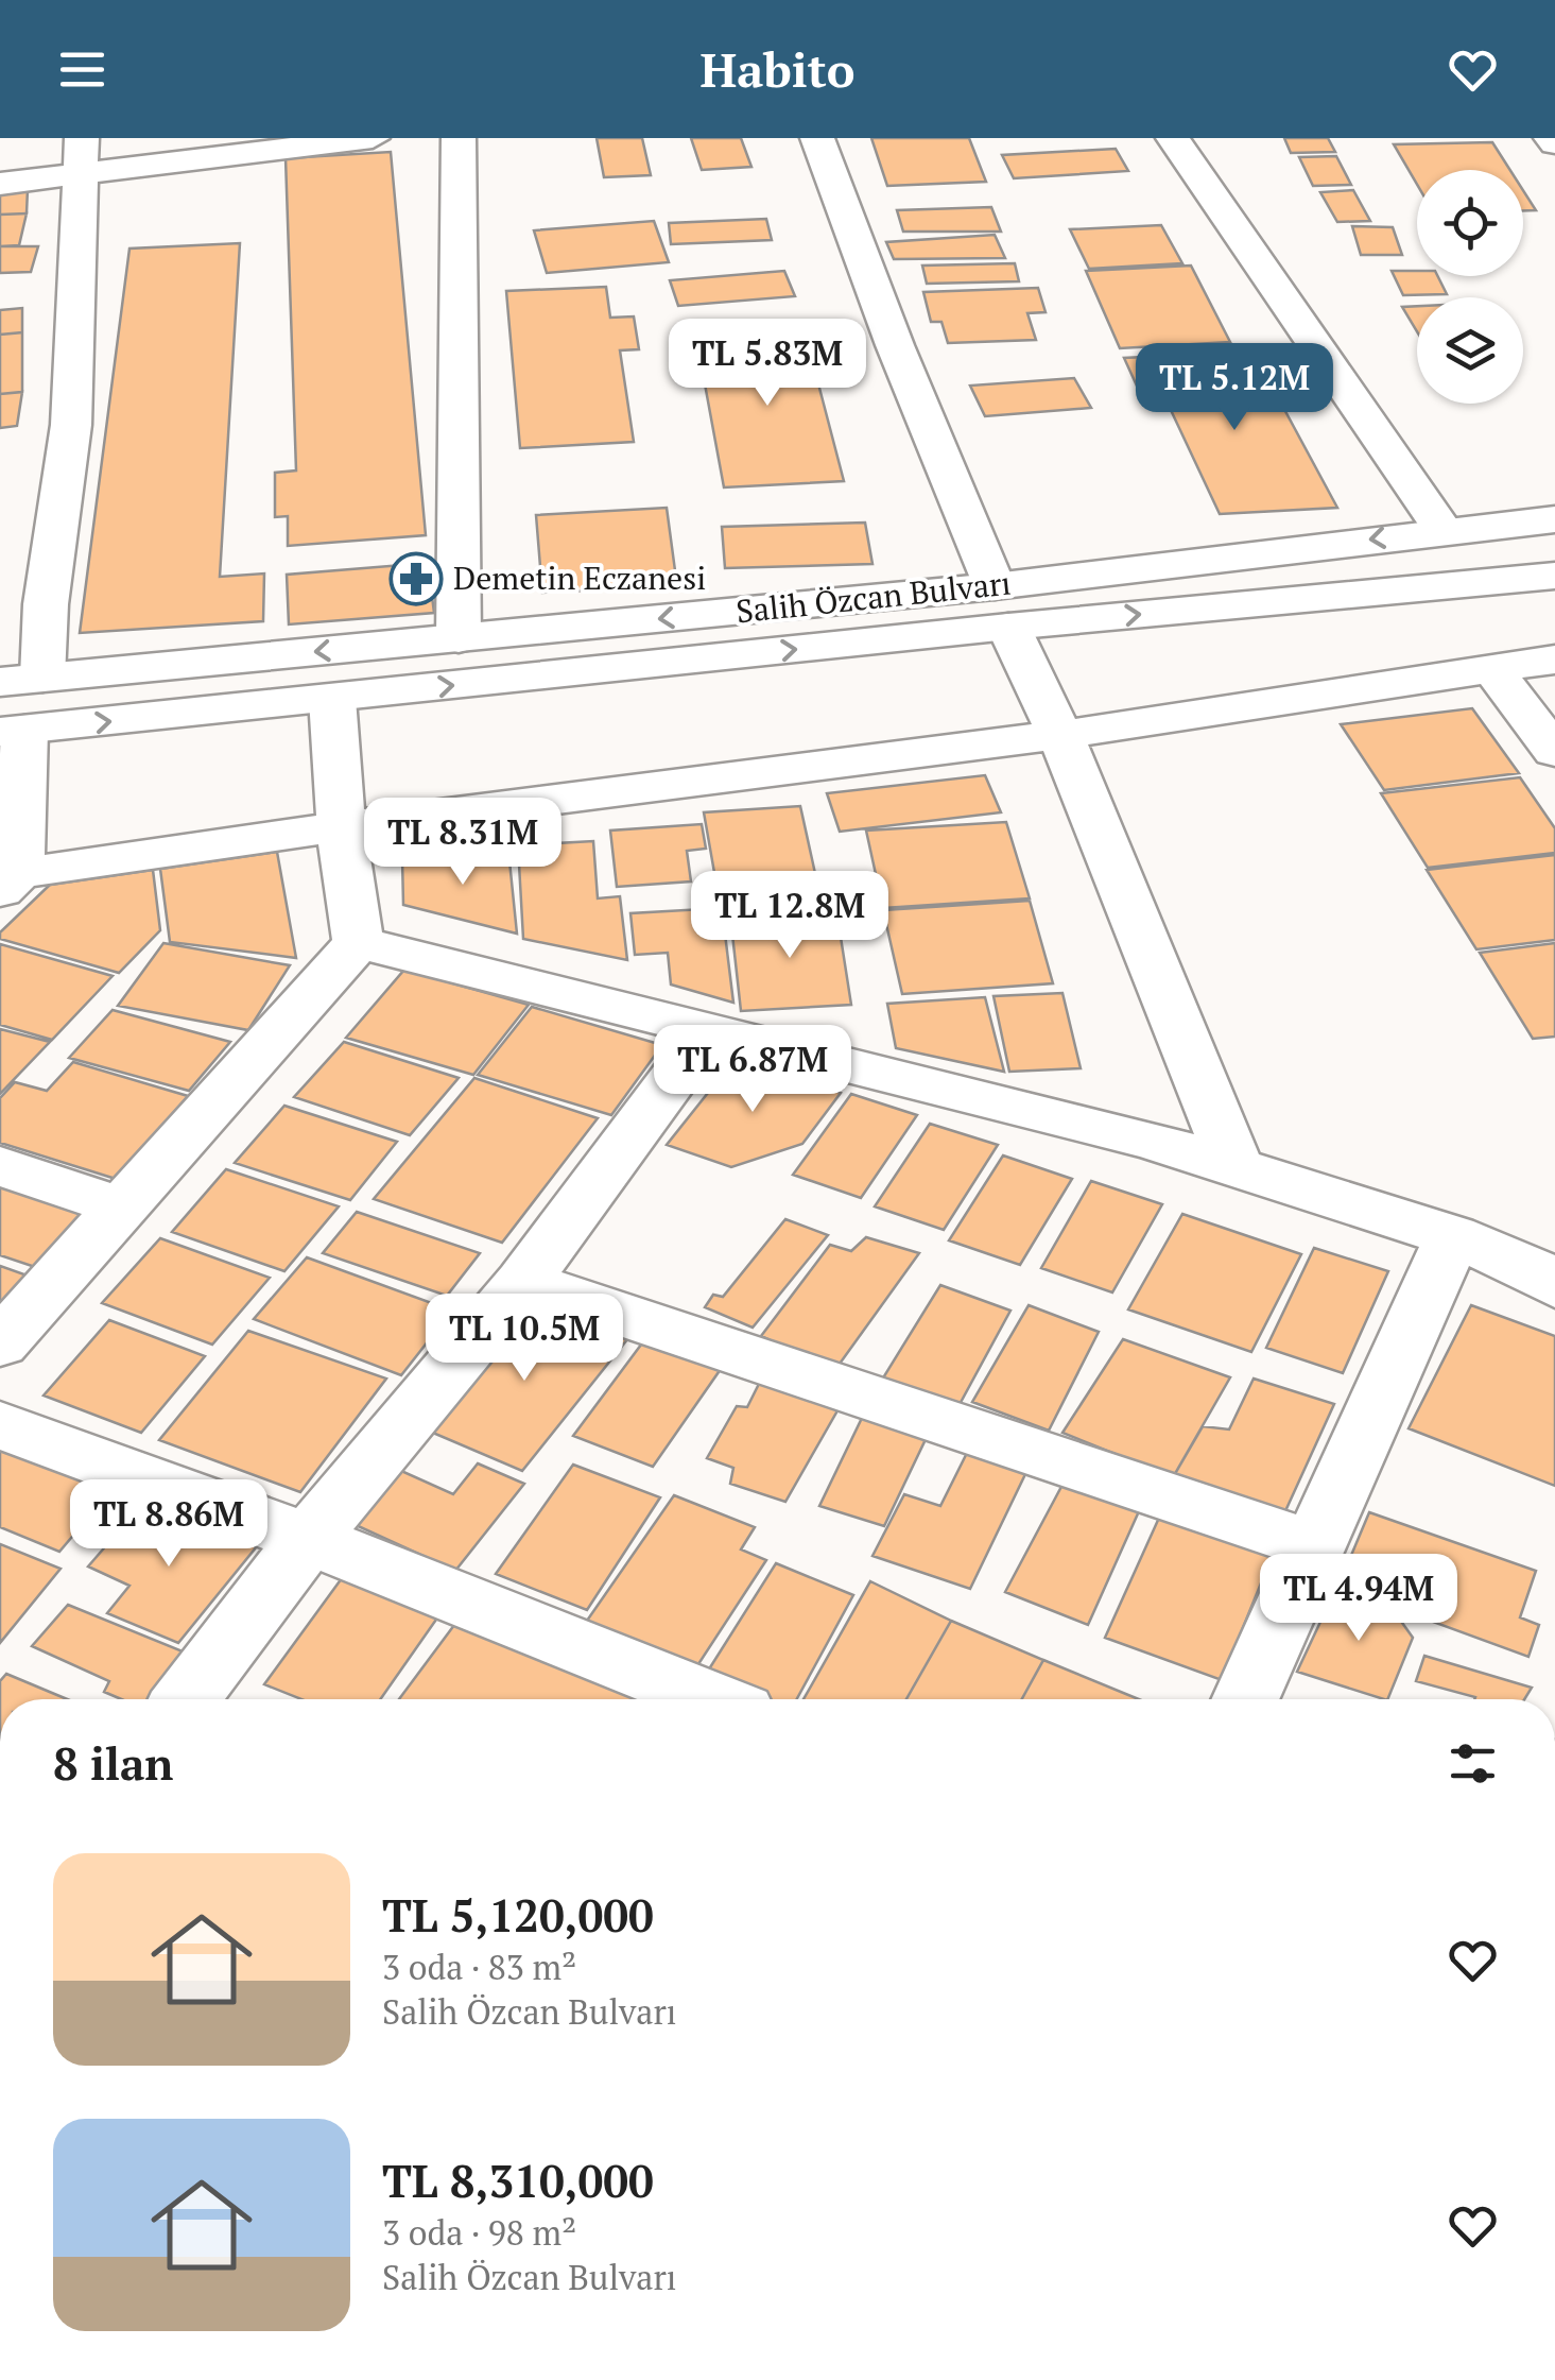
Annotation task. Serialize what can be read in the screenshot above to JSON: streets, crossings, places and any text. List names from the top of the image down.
{
  "streets": {
    "street": ["Salih Özcan Bulvarı"]
  },
  "places": {
    "pharmacy": ["Demetin Eczanesi"]
  },
  "page": {
    "header": "Habito",
    "price": [
      "TL 5.83M",
      "TL 5.12M",
      "TL 8.31M",
      "TL 12.8M",
      "TL 6.87M",
      "TL 10.5M",
      "TL 8.86M",
      "TL 4.94M"
    ],
    "heading": "8 ilan",
    "list": [
      {
        "name": "TL 5,120,000",
        "note": "3 oda · 83 m² · Salih Özcan Bulvarı"
      },
      {
        "name": "TL 8,310,000",
        "note": "3 oda · 98 m² · Salih Özcan Bulvarı"
      }
    ]
  }
}
